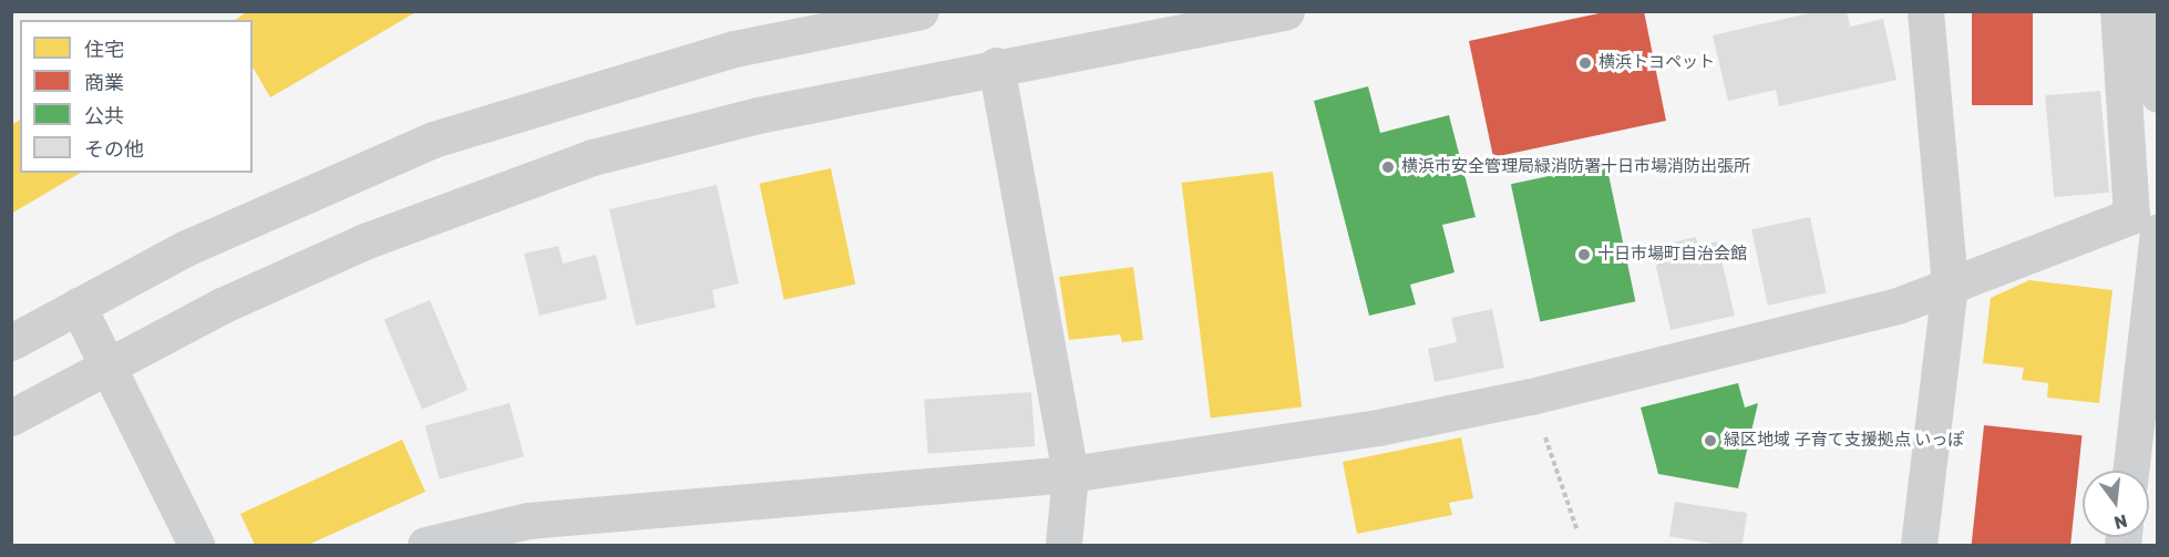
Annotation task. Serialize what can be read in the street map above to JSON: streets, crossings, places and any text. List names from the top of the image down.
{
  "places": [
    "横浜トヨペット",
    "横浜市安全管理局緑消防署十日市場消防出張所",
    "十日市場町自治会館",
    "緑区地域 子育て支援拠点 いっぽ"
  ],
  "legend": [
    "住宅",
    "商業",
    "公共",
    "その他"
  ],
  "north": "bottom"
}
